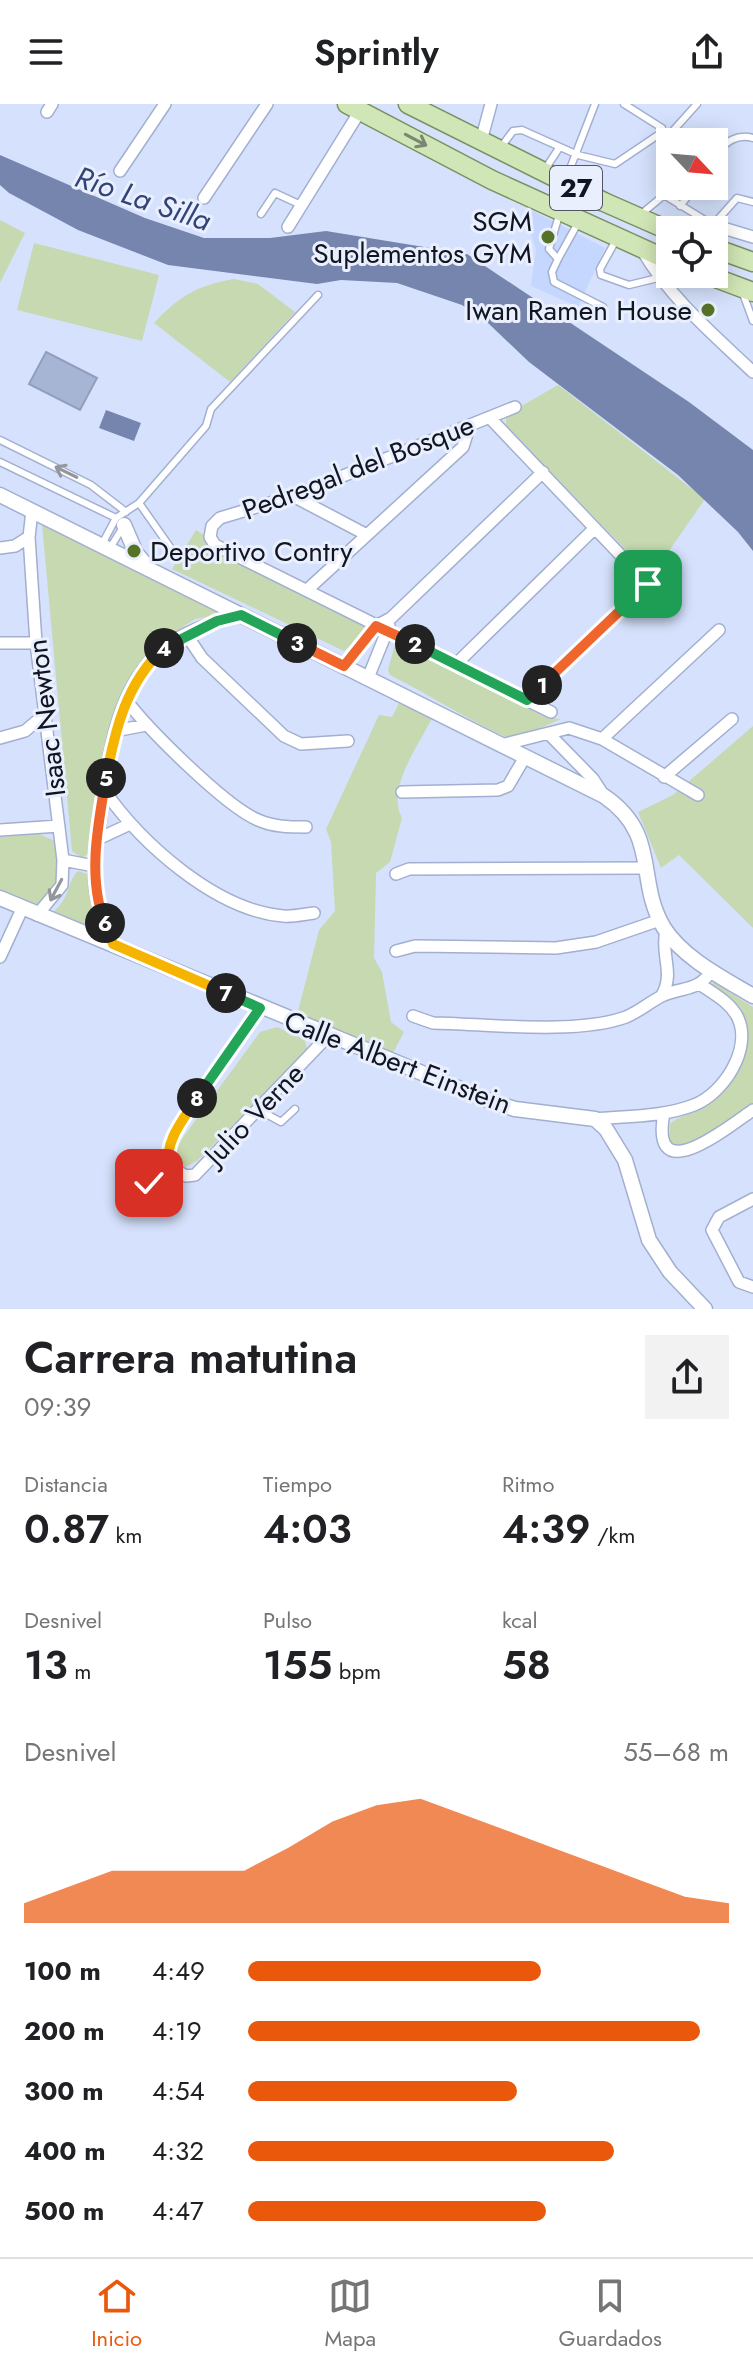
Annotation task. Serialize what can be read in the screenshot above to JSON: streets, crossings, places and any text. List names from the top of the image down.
{
  "streets": {
    "main road": ["27"],
    "street": [
      "Pedregal del Bosque",
      "Isaac Newton",
      "Calle Albert Einstein",
      "Julio Verne"
    ]
  },
  "crossings": [
    ["Isaac Newton", "Calle Albert Einstein"],
    ["Calle Albert Einstein", "Julio Verne"]
  ],
  "water": ["Río La Silla"],
  "places": ["SGM Suplementos GYM", "Iwan Ramen House", "Deportivo Contry"],
  "north": "bottom right",
  "page": {
    "header": "Sprintly",
    "pins": [
      "3",
      "2",
      "4",
      "1",
      "5",
      "6",
      "7",
      "8"
    ],
    "heading": ["Carrera matutina", "09:39"],
    "stats": [
      ["Distancia", "0.87 km"],
      ["Tiempo", "4:03"],
      ["Ritmo", "4:39 /km"],
      ["Desnivel", "13 m"],
      ["Pulso", "155 bpm"],
      ["kcal", "58"]
    ],
    "chart": ["Desnivel", "55–68 m"],
    "list": [
      {
        "name": "100 m",
        "note": "4:49"
      },
      {
        "name": "200 m",
        "note": "4:19"
      },
      {
        "name": "300 m",
        "note": "4:54"
      },
      {
        "name": "400 m",
        "note": "4:32"
      },
      {
        "name": "500 m",
        "note": "4:47"
      }
    ],
    "tabs": ["Inicio", "Mapa", "Guardados"]
  }
}
